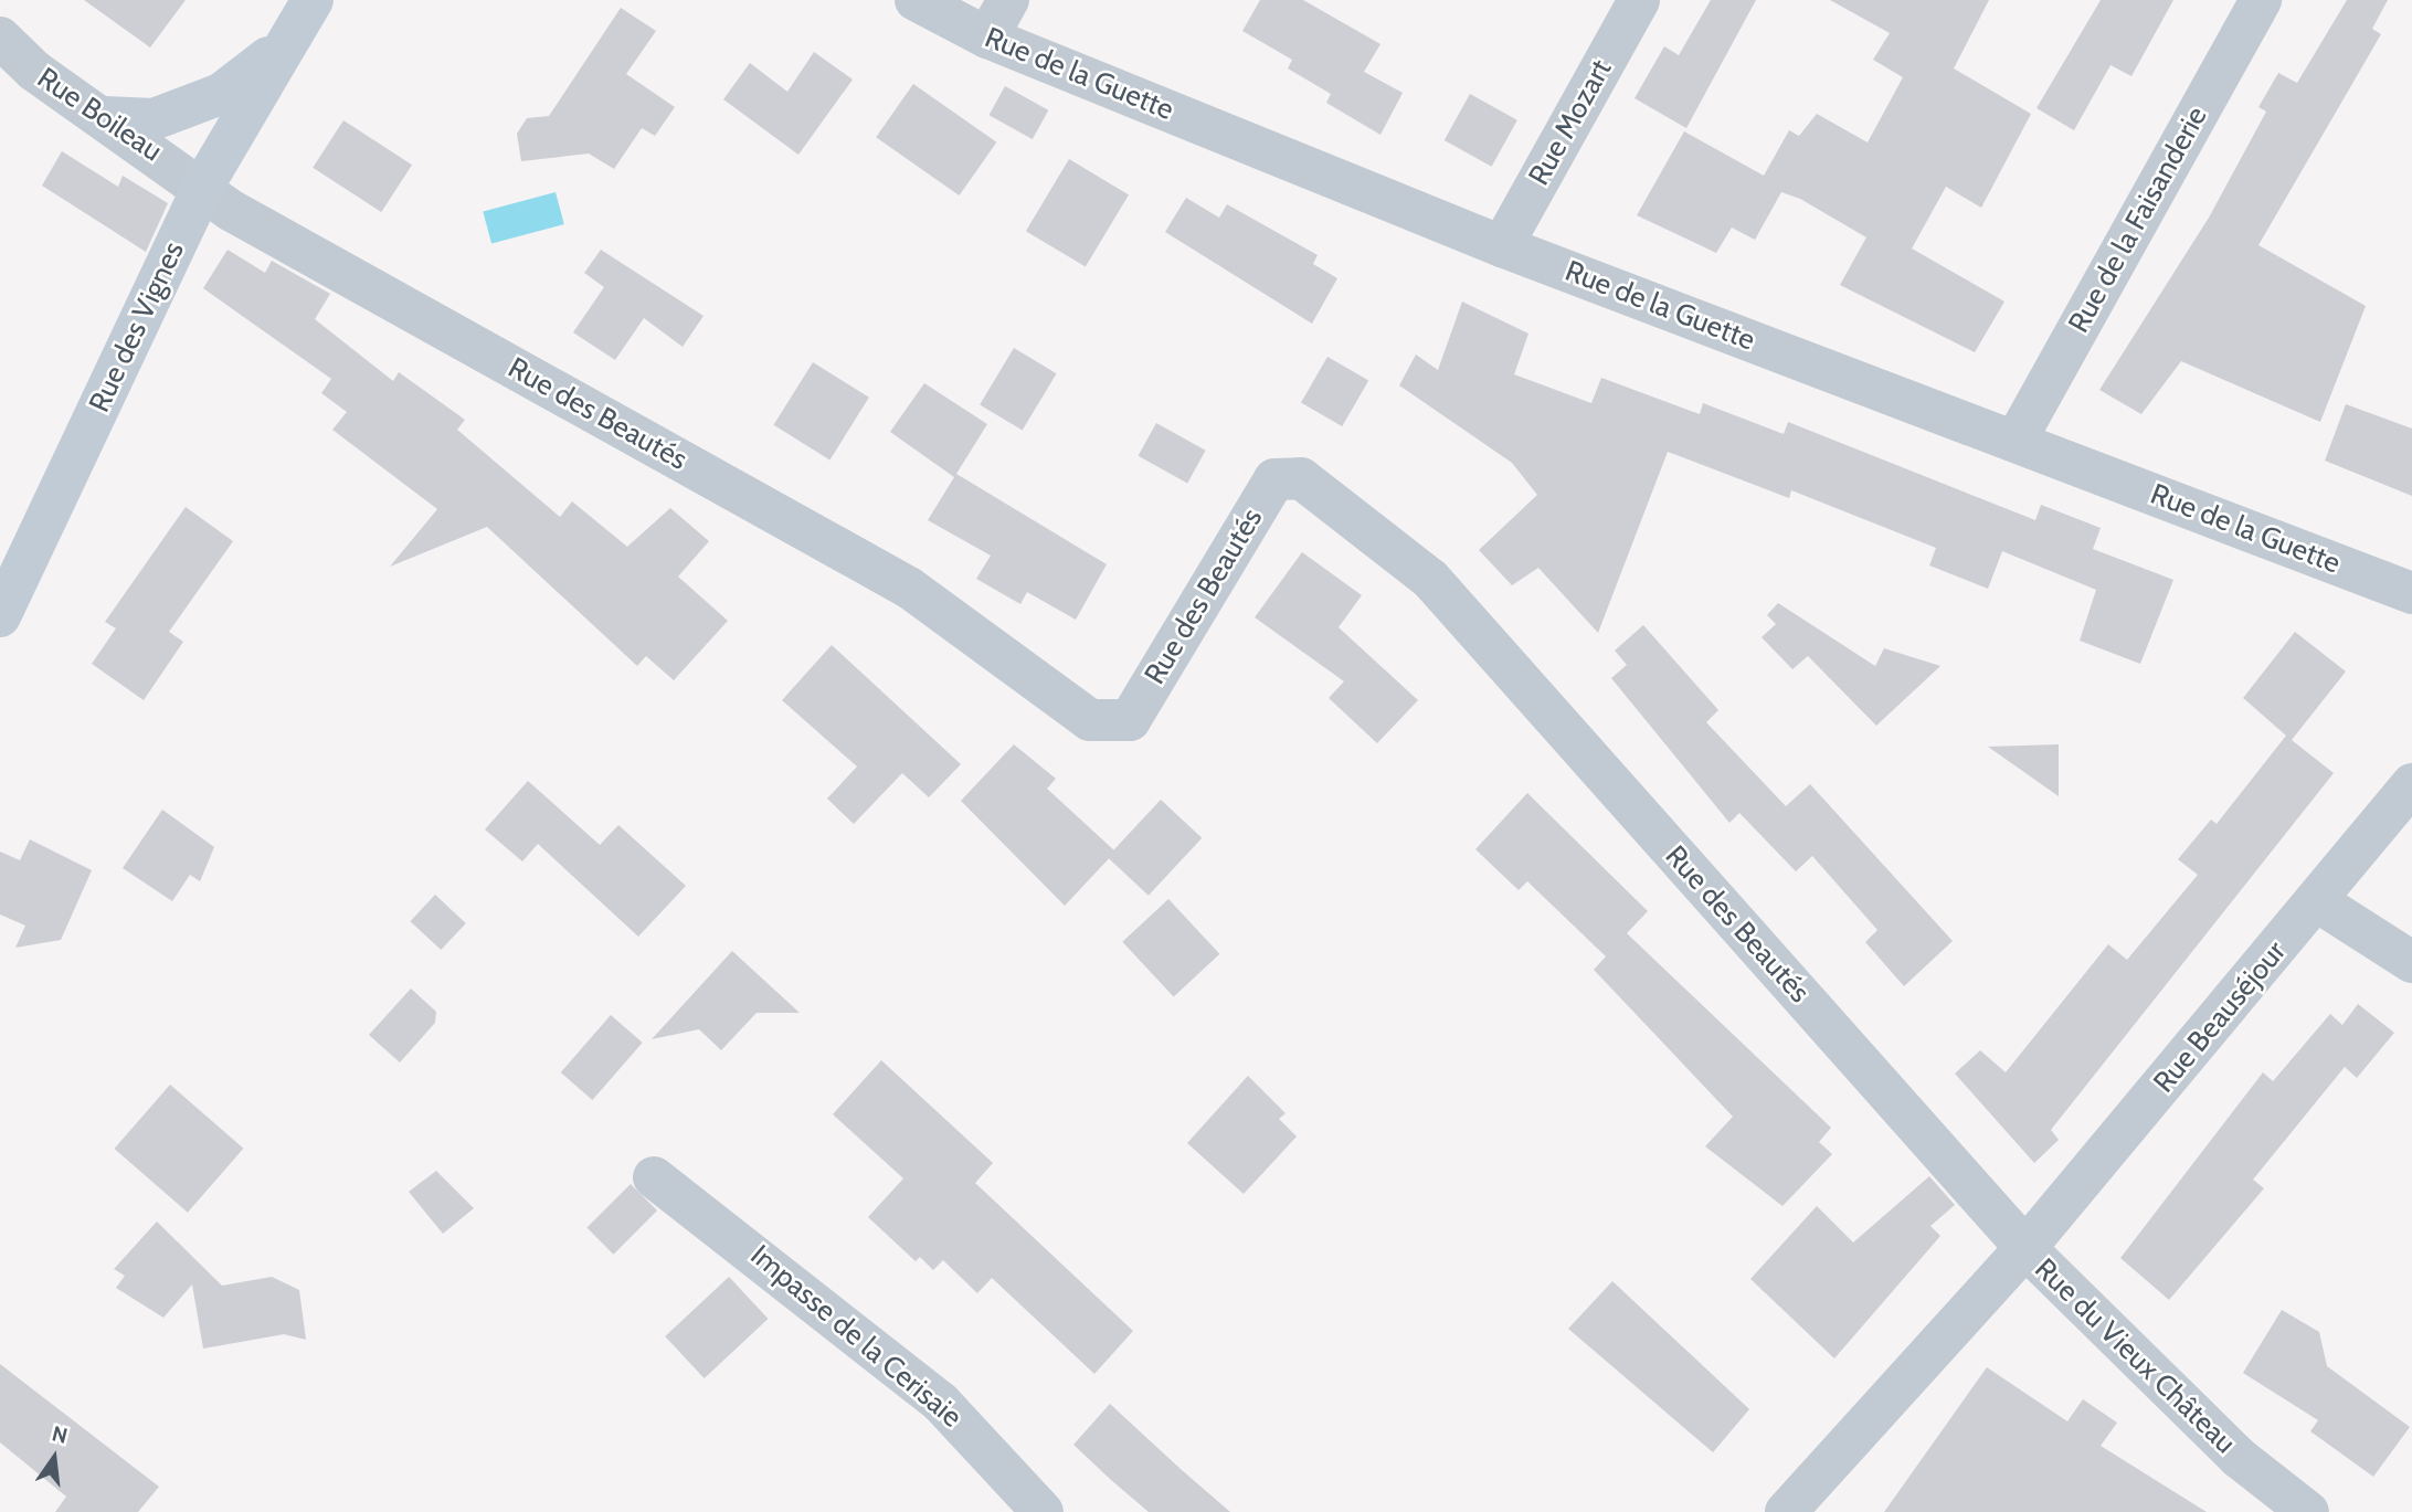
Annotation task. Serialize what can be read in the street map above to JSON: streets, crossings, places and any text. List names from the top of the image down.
{
  "streets": {
    "street": [
      "Rue de la Guette",
      "Rue Boileau",
      "Rue Mozart",
      "Rue de la Faisanderie",
      "Rue des Vignes",
      "Rue des Beautés",
      "Rue Beauséjour",
      "Impasse de la Cerisaie",
      "Rue du Vieux Château"
    ]
  },
  "crossings": [
    ["Rue de la Guette", "Rue Mozart"],
    ["Rue de la Guette", "Rue de la Faisanderie"],
    ["Rue Boileau", "Rue des Vignes"],
    ["Rue Boileau", "Rue des Beautés"],
    ["Rue des Vignes", "Rue des Beautés"],
    ["Rue des Beautés", "Rue Beauséjour"],
    ["Rue des Beautés", "Rue du Vieux Château"],
    ["Rue Beauséjour", "Rue du Vieux Château"]
  ],
  "north": "top"
}
